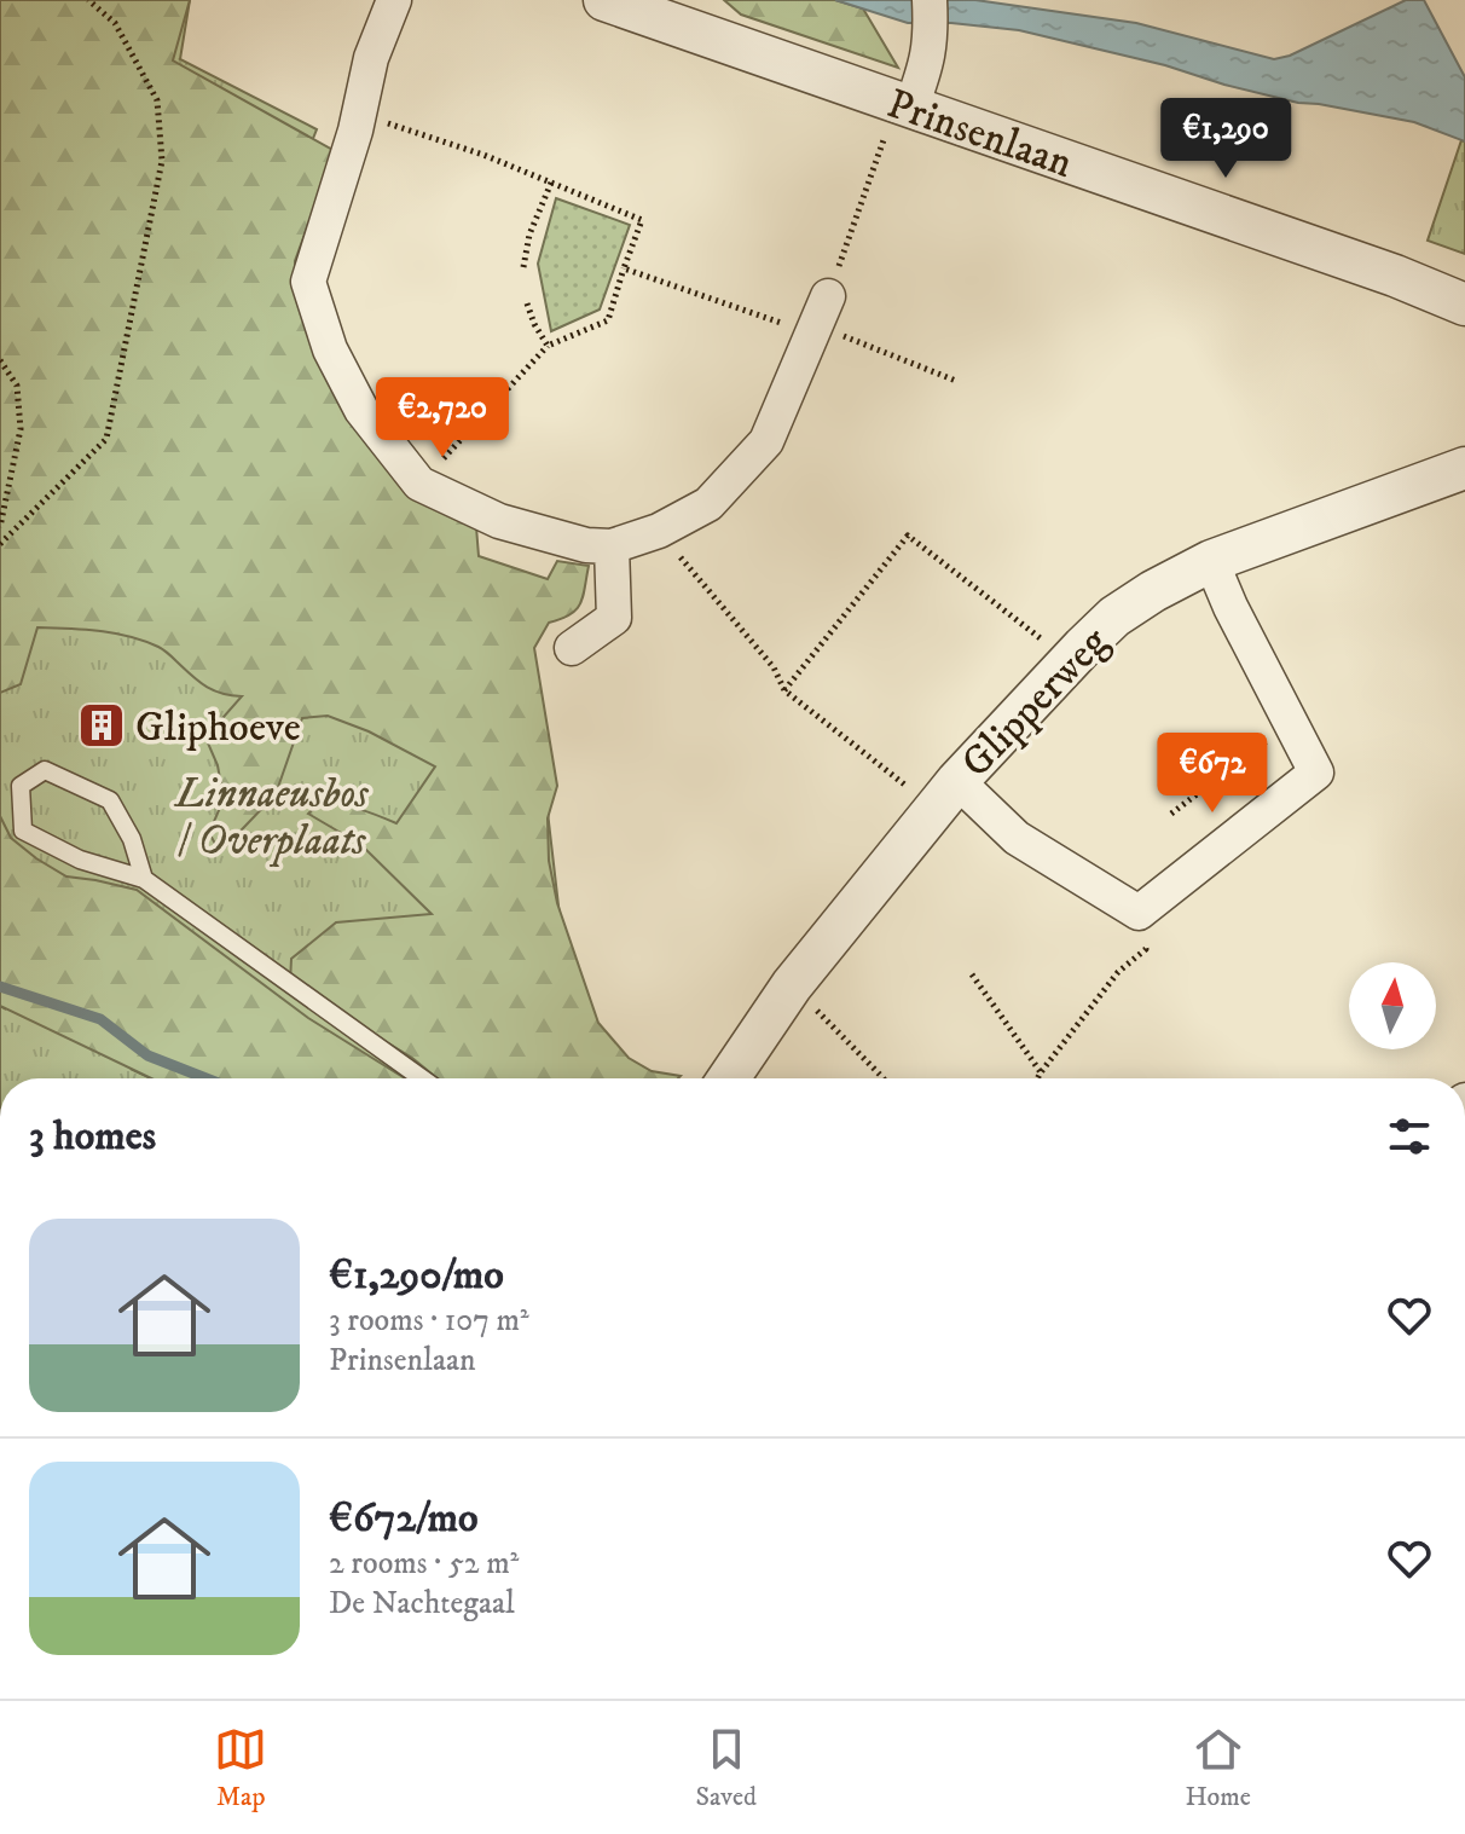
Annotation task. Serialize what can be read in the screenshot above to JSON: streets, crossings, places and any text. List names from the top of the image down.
{
  "streets": {
    "street": ["Prinsenlaan", "Glipperweg"]
  },
  "parks": ["Linnaeusbos / Overplaats"],
  "places": {
    "building": ["Gliphoeve"]
  },
  "north": "top",
  "page": {
    "price": ["€1,290", "€2,720", "€672"],
    "heading": "3 homes",
    "list": [
      {
        "name": "€1,290/mo",
        "note": "3 rooms · 107 m² · Prinsenlaan"
      },
      {
        "name": "€672/mo",
        "note": "2 rooms · 52 m² · De Nachtegaal"
      }
    ],
    "tabs": ["Map", "Saved", "Home"]
  }
}
